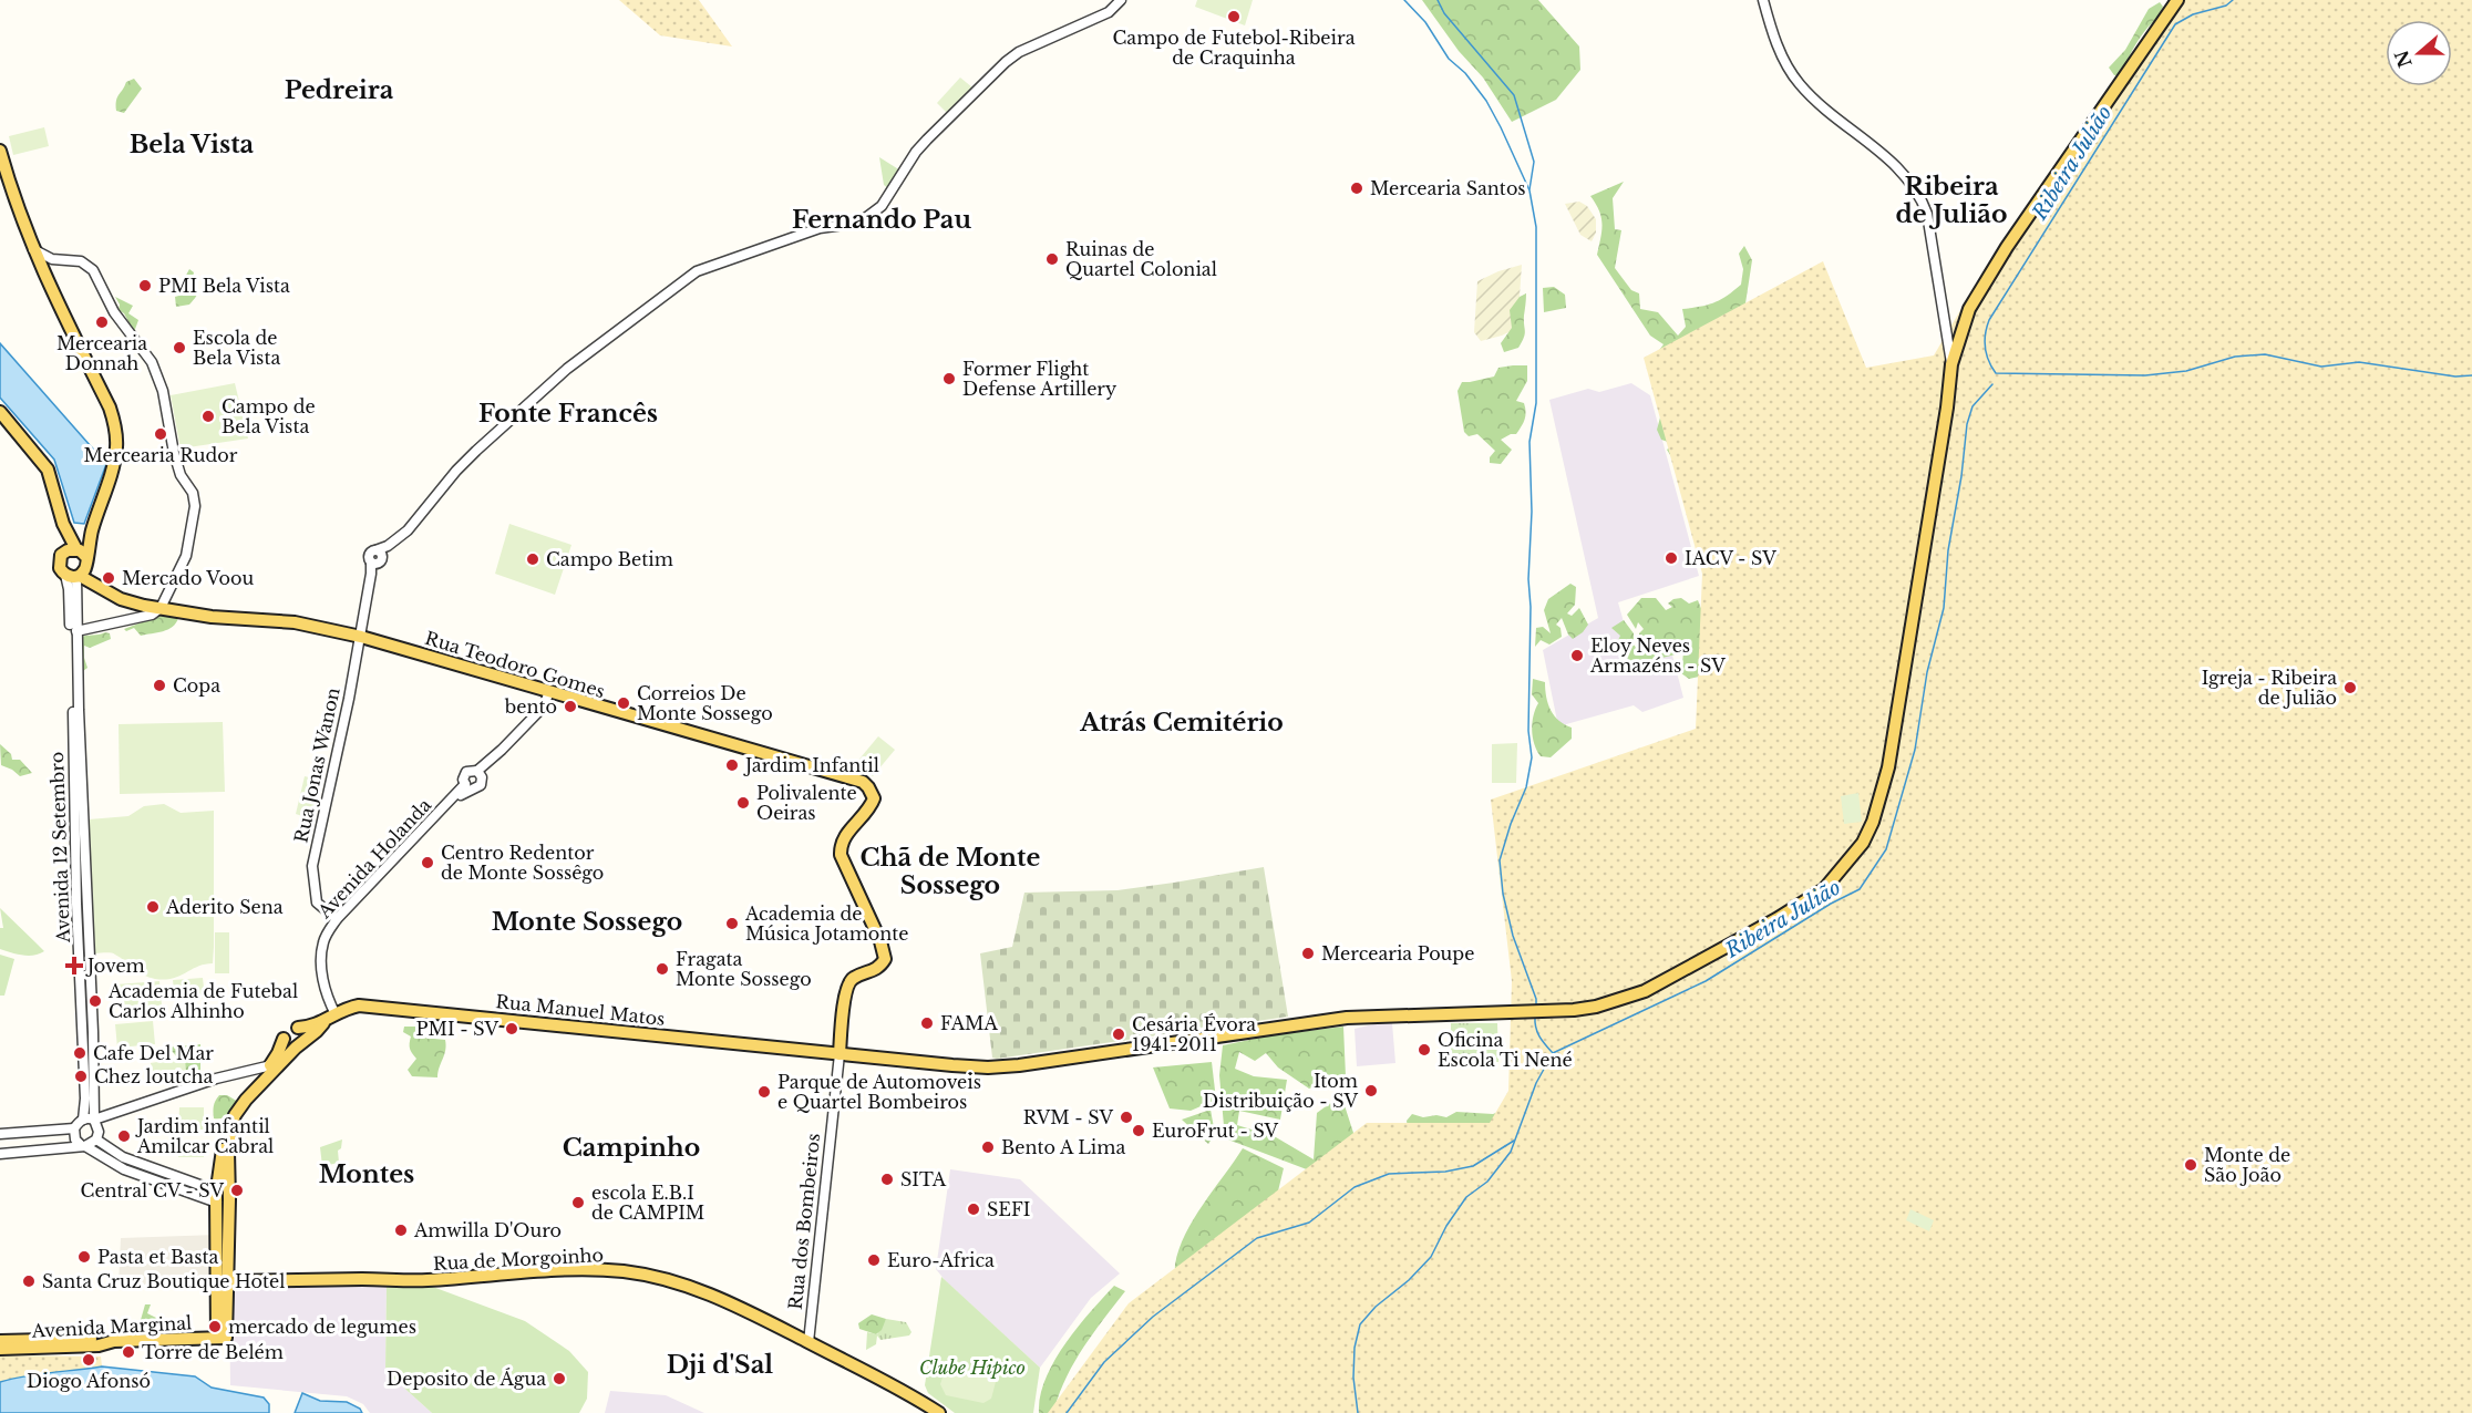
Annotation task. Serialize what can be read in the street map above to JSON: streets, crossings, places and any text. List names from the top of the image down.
{
  "streets": {
    "main road": [
      "Rua Teodoro Gomes",
      "Rua Manuel Matos",
      "Rua dos Bombeiros",
      "Rua de Morgoinho",
      "Avenida Marginal"
    ],
    "street": ["Rua Jonas Wanon", "Avenida 12 Setembro", "Avenida Holanda"]
  },
  "crossings": [
    ["Rua Teodoro Gomes", "Rua Jonas Wanon"],
    ["Rua Teodoro Gomes", "Avenida 12 Setembro"],
    ["Rua Teodoro Gomes", "Rua dos Bombeiros"],
    ["Rua Jonas Wanon", "Avenida Holanda"],
    ["Avenida Holanda", "Rua Manuel Matos"],
    ["Rua Manuel Matos", "Rua dos Bombeiros"],
    ["Rua dos Bombeiros", "Rua de Morgoinho"]
  ],
  "districts": [
    "Pedreira",
    "Bela Vista",
    "Ribeira de Julião",
    "Fernando Pau",
    "Fonte Francês",
    "Atrás Cemitério",
    "Chã de Monte Sossego",
    "Monte Sossego",
    "Campinho",
    "Montes",
    "Dji d'Sal"
  ],
  "water": ["Ribeira Julião"],
  "parks": ["Clube Hipico"],
  "places": {
    "other": [
      "Campo de Futebol-Ribeira de Craquinha",
      "Mercearia Santos",
      "Ruinas de Quartel Colonial",
      "PMI Bela Vista",
      "Mercearia Donnah",
      "Escola de Bela Vista",
      "Former Flight Defense Artillery",
      "Campo de Bela Vista",
      "Mercearia Rudor",
      "IACV - SV",
      "Campo Betim",
      "Mercado Voou",
      "Eloy Neves Armazéns - SV",
      "Copa",
      "Igreja - Ribeira de Julião",
      "Correios De Monte Sossego",
      "bento",
      "Jardim Infantil",
      "Polivalente Oeiras",
      "Centro Redentor de Monte Sossêgo",
      "Aderito Sena",
      "Academia de Música Jotamonte",
      "Mercearia Poupe",
      "Fragata Monte Sossego",
      "Academia de Futebal Carlos Alhinho",
      "FAMA",
      "PMI - SV",
      "Cesária Évora 1941-2011",
      "Oficina Escola Ti Nené",
      "Cafe Del Mar",
      "Chez loutcha",
      "Itom Distribuição - SV",
      "Parque de Automoveis e Quartel Bombeiros",
      "RVM - SV",
      "EuroFrut - SV",
      "Jardim infantil Amilcar Cabral",
      "Bento A Lima",
      "Monte de São João",
      "SITA",
      "Central CV - SV",
      "escola E.B.I de CAMPIM",
      "SEFI",
      "Amwilla D'Ouro",
      "Pasta et Basta",
      "Euro-Africa",
      "Santa Cruz Boutique Hotel",
      "mercado de legumes",
      "Torre de Belém",
      "Diogo Afonsó",
      "Deposito de Água"
    ],
    "health": ["Jovem"]
  },
  "north": "left"
}
